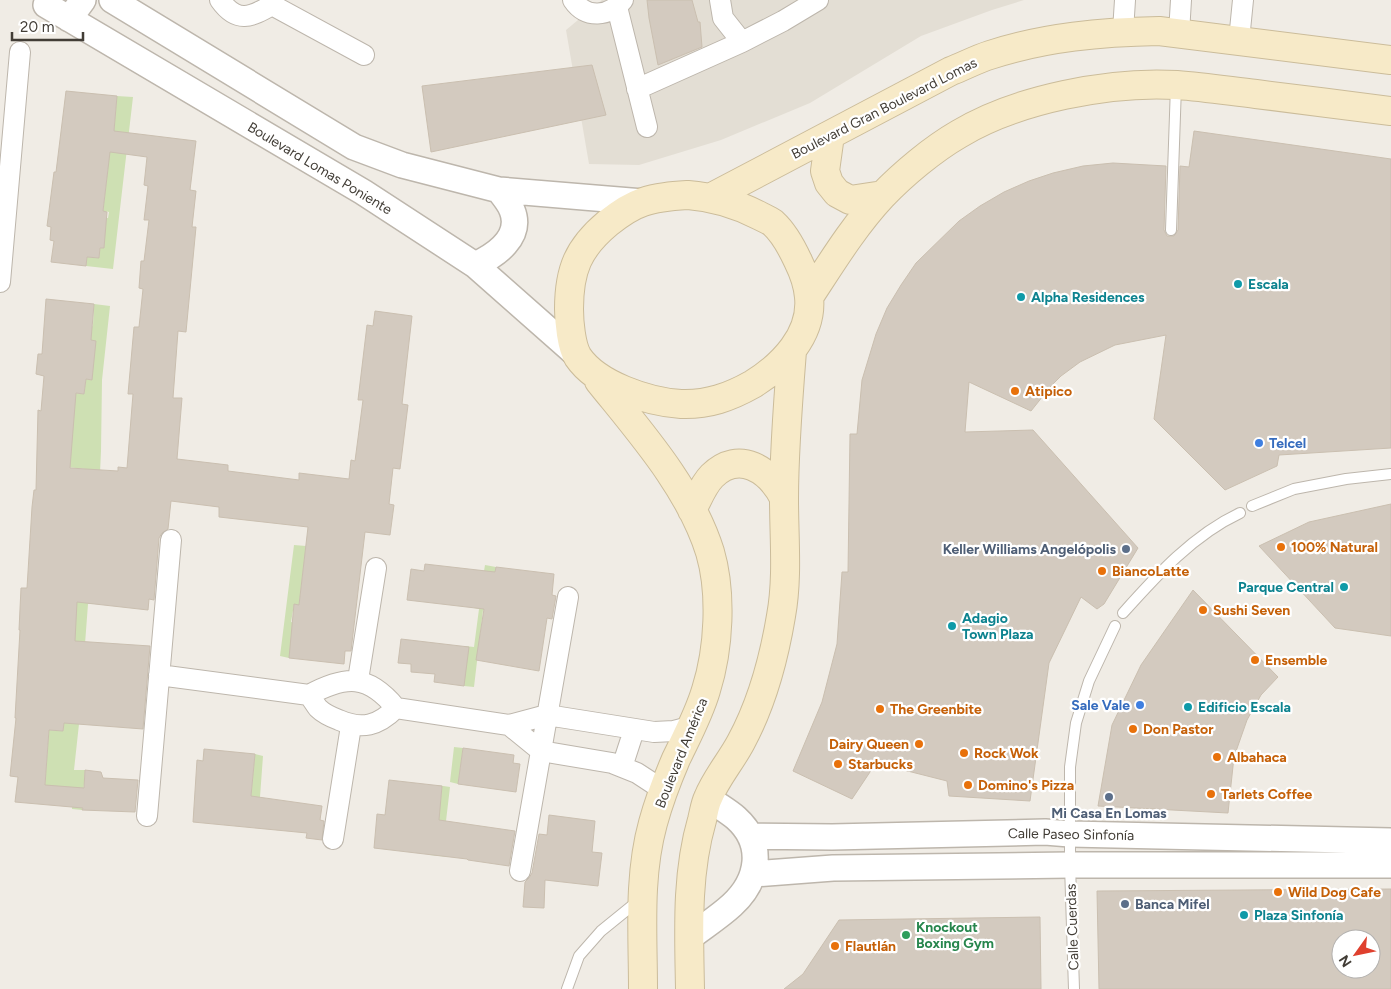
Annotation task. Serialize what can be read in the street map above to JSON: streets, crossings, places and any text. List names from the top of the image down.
{
  "streets": {
    "main road": ["Boulevard Gran Boulevard Lomas", "Boulevard América"],
    "street": ["Boulevard Lomas Poniente", "Calle Paseo Sinfonía"],
    "lane": ["Calle Cuerdas"]
  },
  "crossings": [
    ["Boulevard Lomas Poniente", "Boulevard América"],
    ["Calle Paseo Sinfonía", "Calle Cuerdas"]
  ],
  "places": [
    "Escala",
    "Alpha Residences",
    "Atipico",
    "Telcel",
    "100% Natural",
    "Keller Williams Angelópolis",
    "BiancoLatte",
    "Parque Central",
    "Sushi Seven",
    "Adagio Town Plaza",
    "Ensemble",
    "Sale Vale",
    "Edificio Escala",
    "The Greenbite",
    "Don Pastor",
    "Dairy Queen",
    "Rock Wok",
    "Albahaca",
    "Starbucks",
    "Domino's Pizza",
    "Tarlets Coffee",
    "Mi Casa En Lomas",
    "Wild Dog Cafe",
    "Banca Mifel",
    "Plaza Sinfonía",
    "Knockout Boxing Gym",
    "Flautlán"
  ],
  "scale_bar": "20 m",
  "north": "bottom left"
}
